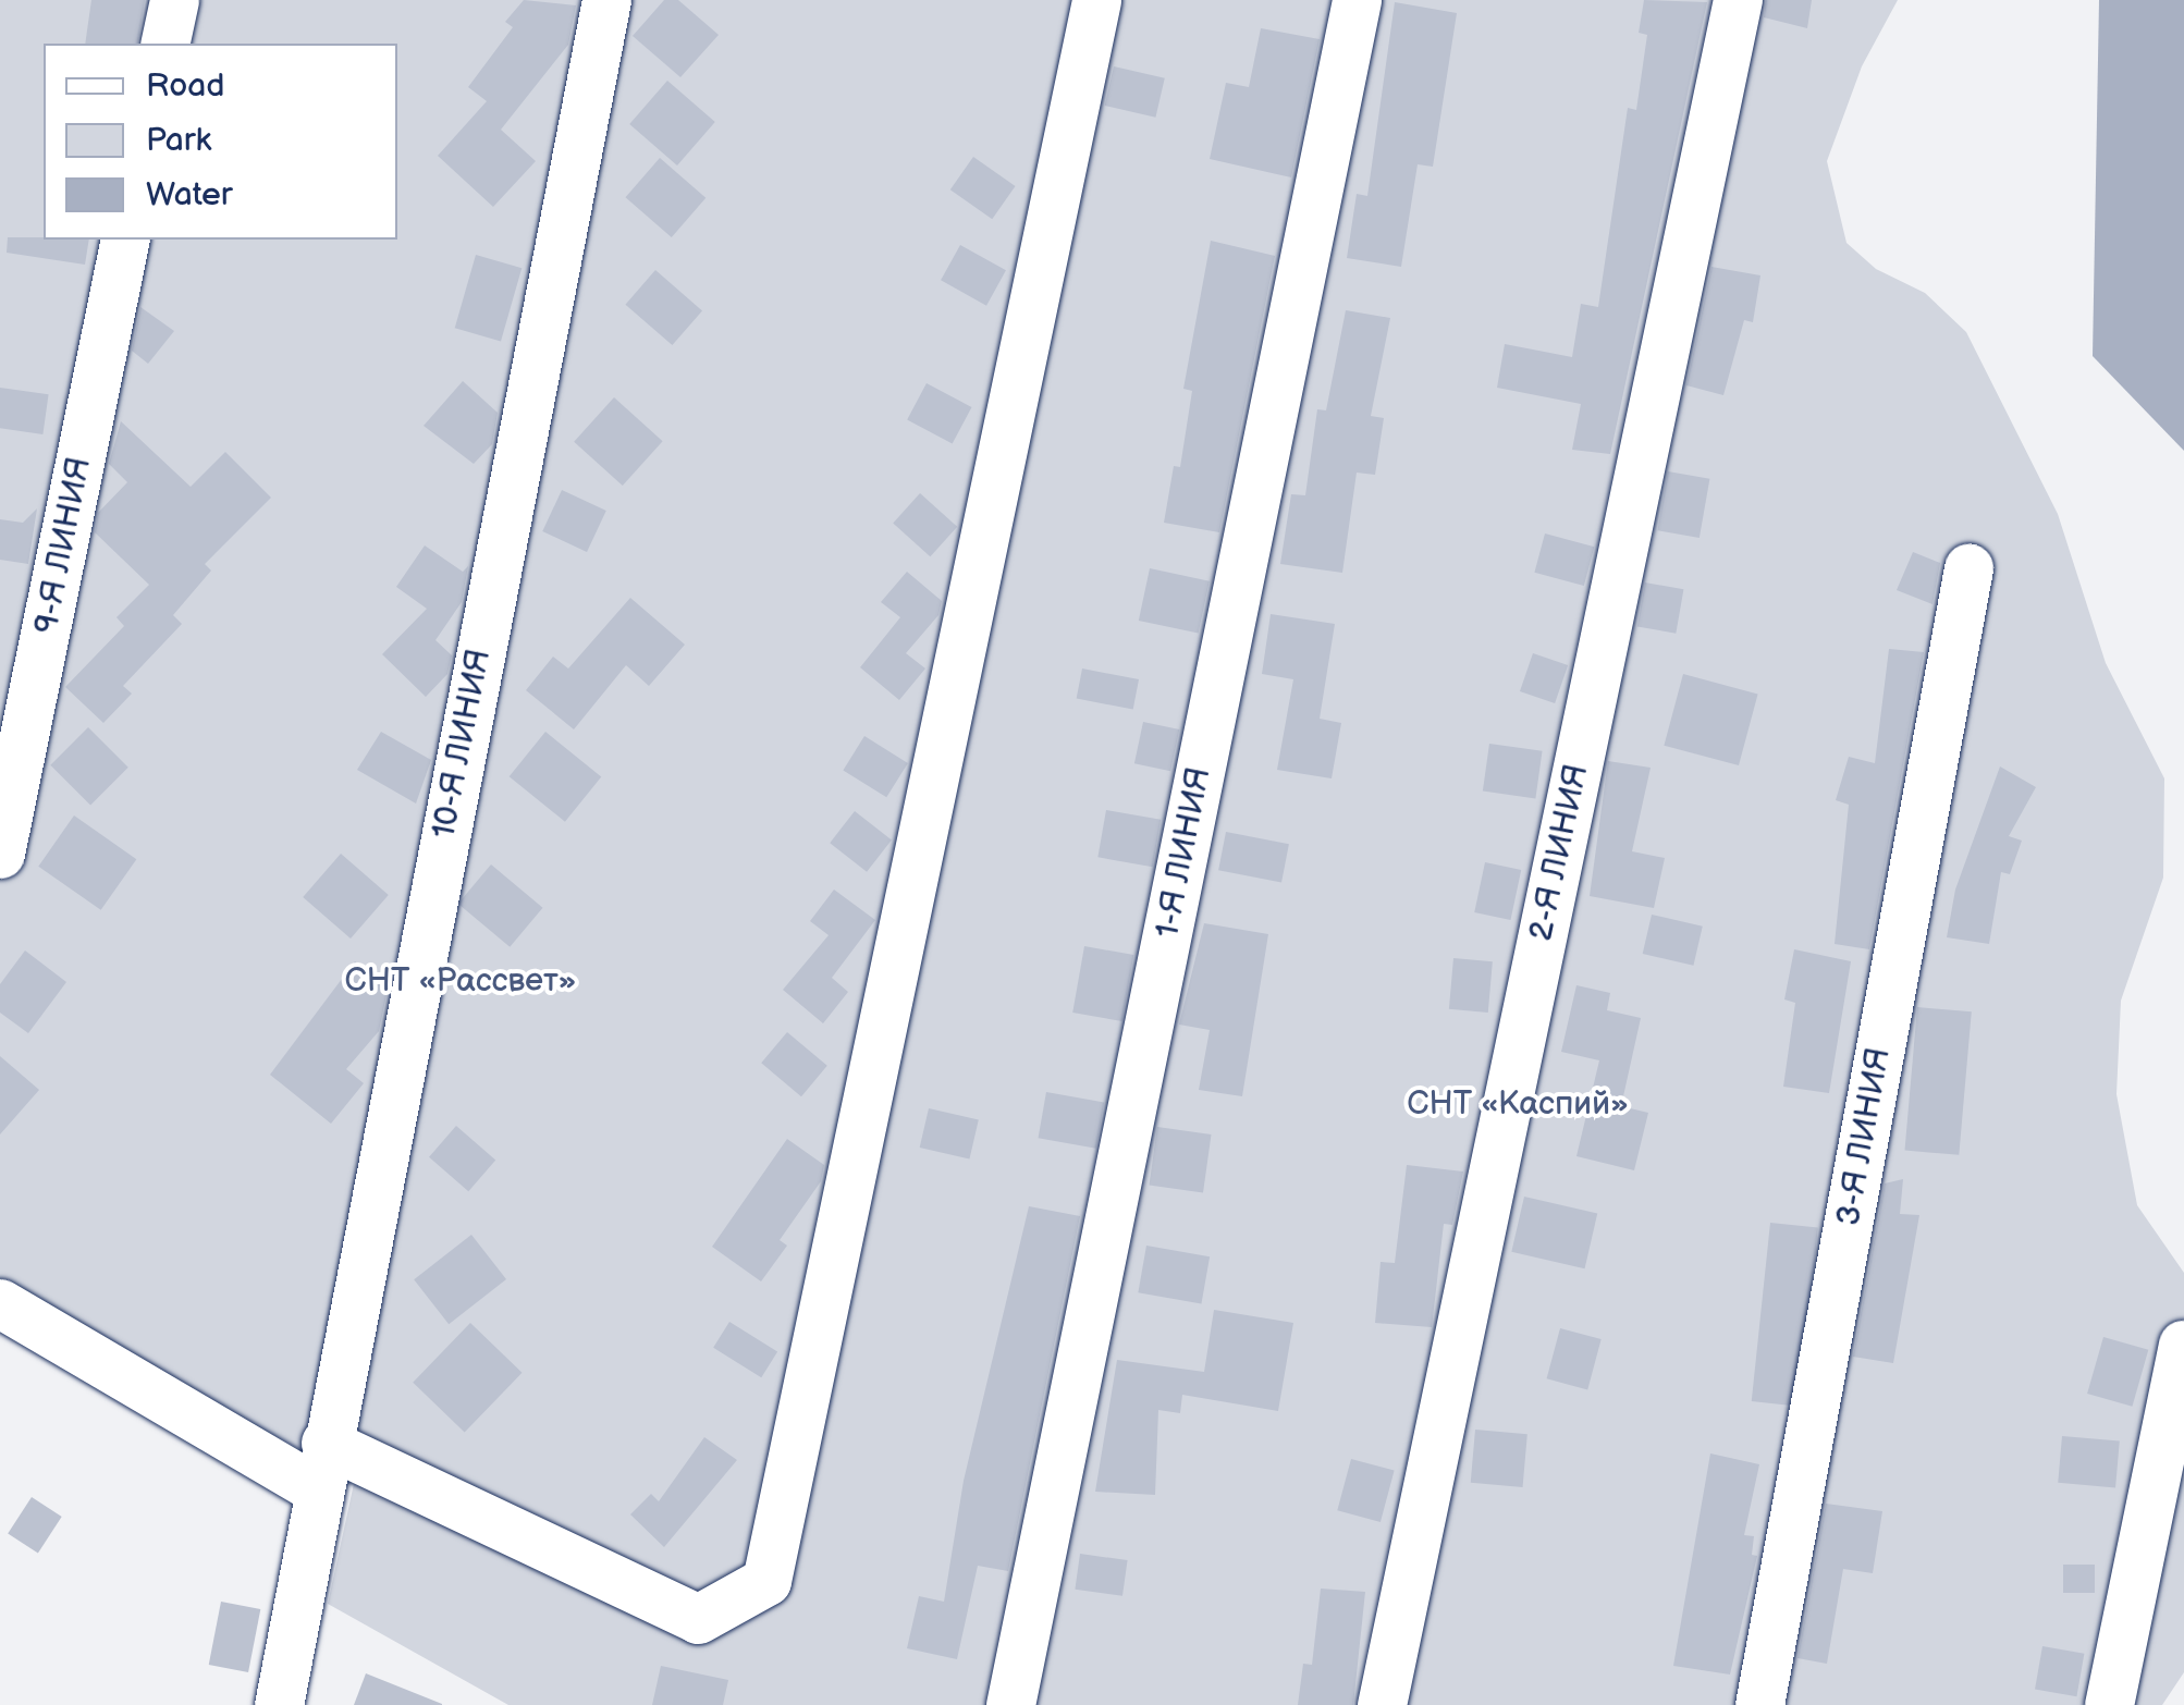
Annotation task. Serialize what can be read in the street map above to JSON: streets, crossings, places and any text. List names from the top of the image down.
{
  "streets": {
    "street": [
      "9-Я ЛИНИЯ",
      "10-Я ЛИНИЯ",
      "1-Я ЛИНИЯ",
      "2-Я ЛИНИЯ",
      "3-Я ЛИНИЯ"
    ]
  },
  "parks": ["СНТ «Рассвет»", "СНТ «Каспий»"],
  "legend": ["Road", "Park", "Water"]
}
